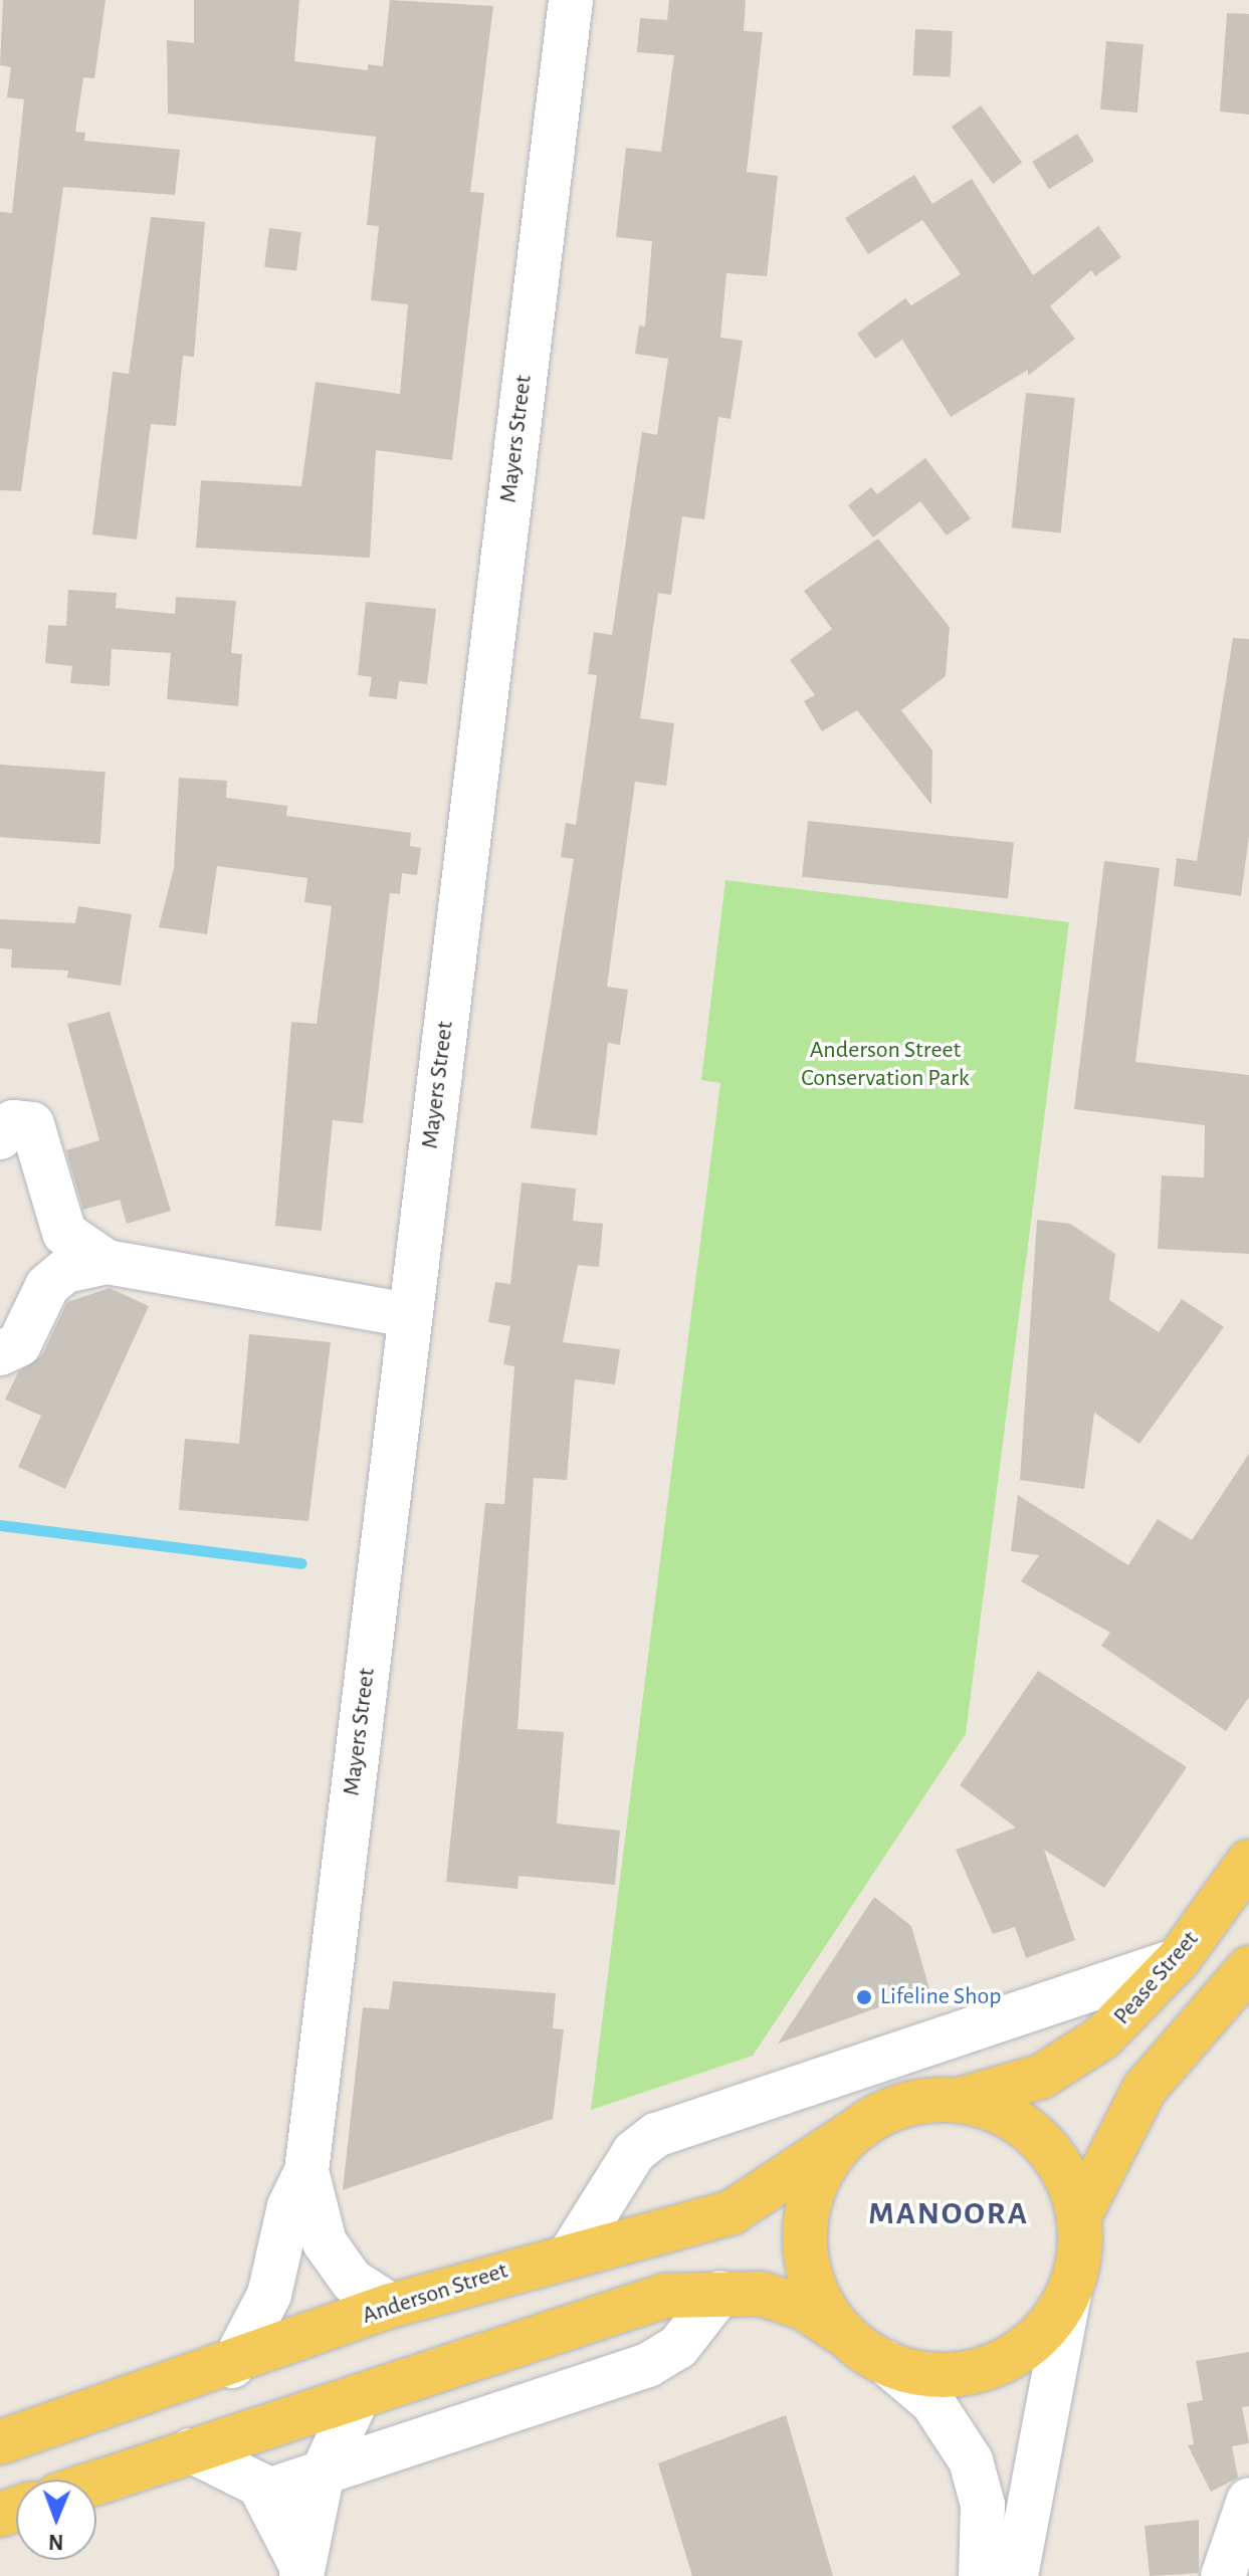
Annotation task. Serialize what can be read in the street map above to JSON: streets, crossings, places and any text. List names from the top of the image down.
{
  "streets": {
    "main road": ["Pease Street", "Anderson Street"],
    "street": ["Mayers Street"]
  },
  "crossings": [
    ["Mayers Street", "Anderson Street"],
    ["Pease Street", "Anderson Street"]
  ],
  "districts": ["MANOORA"],
  "parks": ["Anderson Street Conservation Park"],
  "places": ["Lifeline Shop"],
  "north": "bottom"
}
